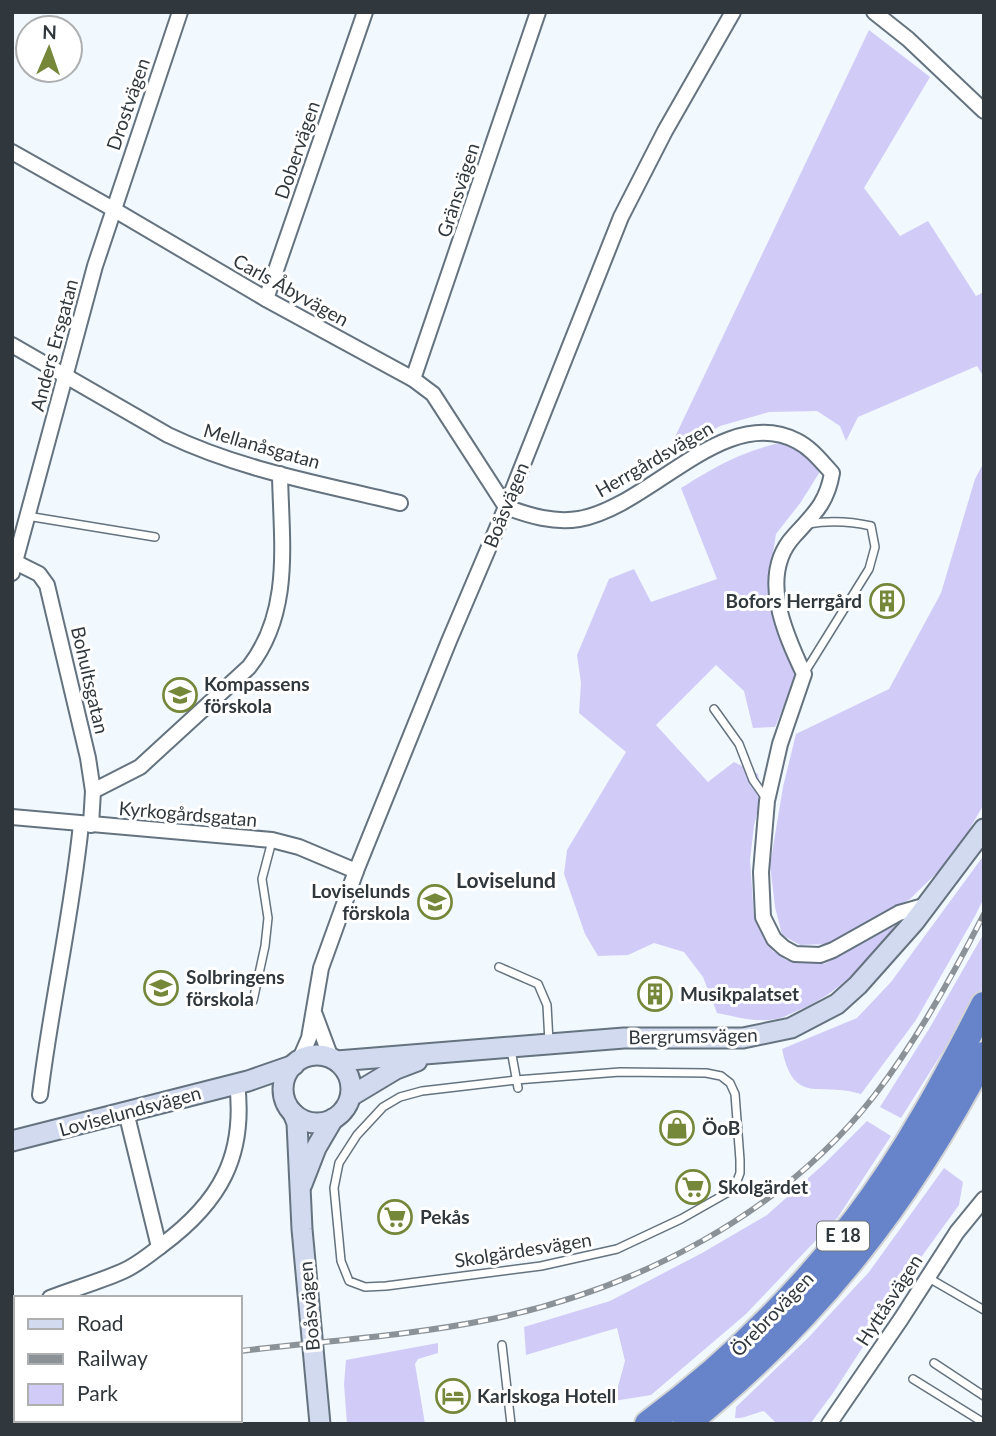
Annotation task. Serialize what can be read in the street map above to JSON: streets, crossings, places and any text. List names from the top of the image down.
{
  "streets": {
    "highway": ["E 18", "Örebrovägen"],
    "street": [
      "Drostvägen",
      "Dobervägen",
      "Gränsvägen",
      "Carls Åbyvägen",
      "Anders Ersgatan",
      "Mellanåsgatan",
      "Herrgårdsvägen",
      "Boåsvägen",
      "Bohultsgatan",
      "Kyrkogårdsgatan",
      "Bergrumsvägen",
      "Loviselundsvägen",
      "Hyttåsvägen"
    ],
    "lane": ["Skolgärdesvägen"]
  },
  "crossings": [
    ["Drostvägen", "Carls Åbyvägen"],
    ["Drostvägen", "Anders Ersgatan"],
    ["Dobervägen", "Carls Åbyvägen"],
    ["Gränsvägen", "Carls Åbyvägen"],
    ["Carls Åbyvägen", "Anders Ersgatan"],
    ["Carls Åbyvägen", "Herrgårdsvägen"],
    ["Carls Åbyvägen", "Boåsvägen"],
    ["Anders Ersgatan", "Mellanåsgatan"],
    ["Anders Ersgatan", "Bohultsgatan"],
    ["Herrgårdsvägen", "Boåsvägen"],
    ["Boåsvägen", "Kyrkogårdsgatan"],
    ["Boåsvägen", "Bergrumsvägen"],
    ["Boåsvägen", "Loviselundsvägen"],
    ["Bohultsgatan", "Kyrkogårdsgatan"],
    ["Bergrumsvägen", "Loviselundsvägen"]
  ],
  "districts": ["Loviselund"],
  "places": {
    "building": ["Bofors Herrgård", "Musikpalatset"],
    "school or university": ["Kompassens förskola", "Loviselunds förskola", "Solbringens förskola"],
    "shop": ["ÖoB"],
    "supermarket": ["Skolgärdet", "Pekås"],
    "hotel": ["Karlskoga Hotell"]
  },
  "legend": ["Road", "Railway", "Park"],
  "north": "top"
}
